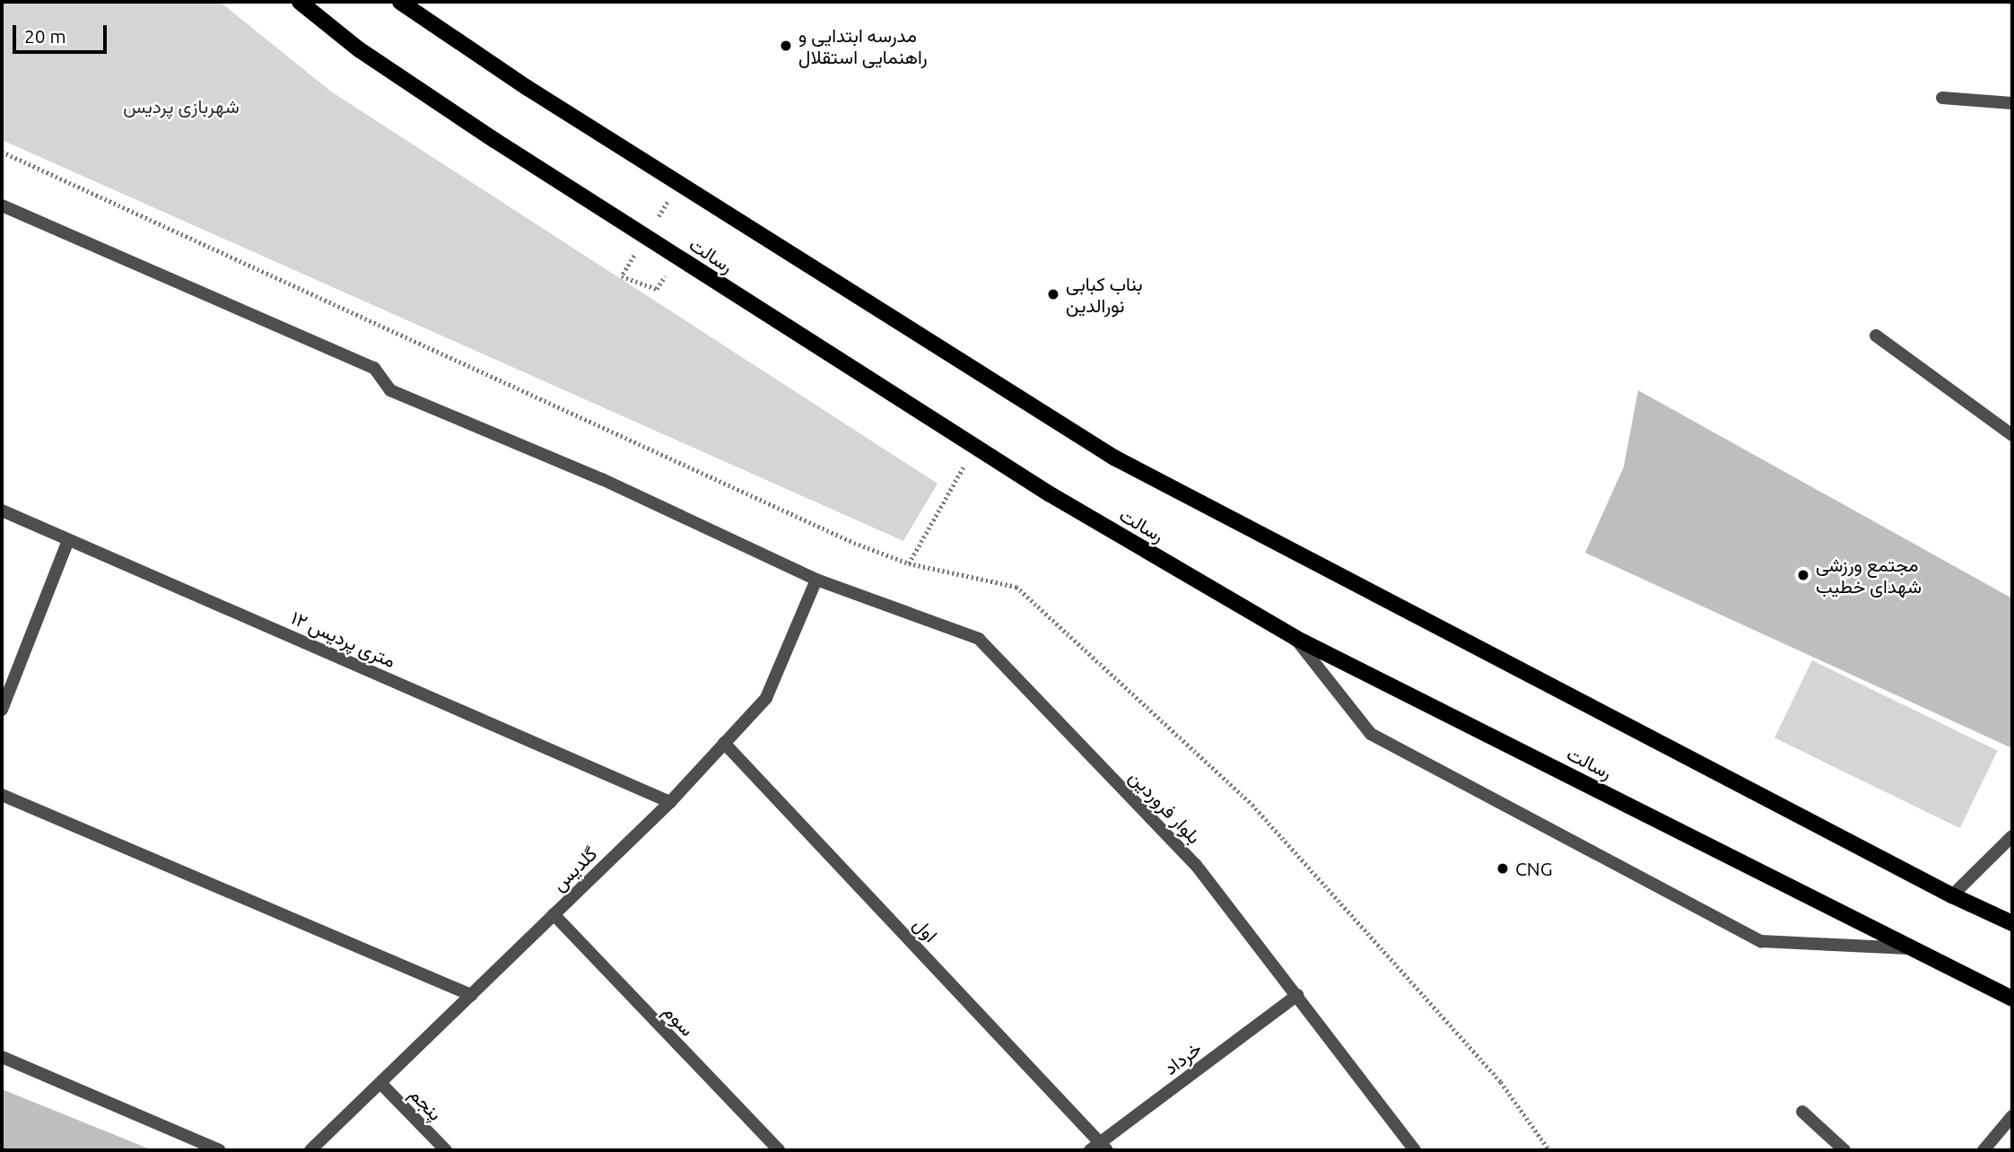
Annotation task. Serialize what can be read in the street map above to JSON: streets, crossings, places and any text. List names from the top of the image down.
{
  "streets": {
    "main road": ["رسالت"],
    "street": [
      "۱۲ متری پردیس",
      "بلوار فروردین",
      "گلدیس",
      "اول",
      "سوم",
      "خرداد",
      "پنجم"
    ]
  },
  "crossings": [
    ["۱۲ متری پردیس", "گلدیس"],
    ["بلوار فروردین", "گلدیس"],
    ["بلوار فروردین", "خرداد"],
    ["گلدیس", "اول"],
    ["گلدیس", "سوم"],
    ["گلدیس", "پنجم"],
    ["اول", "خرداد"]
  ],
  "parks": ["شهربازی پردیس"],
  "places": [
    "مدرسه ابتدایی و راهنمایی استقلال",
    "بناب کبابی نورالدین",
    "مجتمع ورزشی شهدای خطیب",
    "CNG"
  ],
  "scale_bar": "20 m"
}
